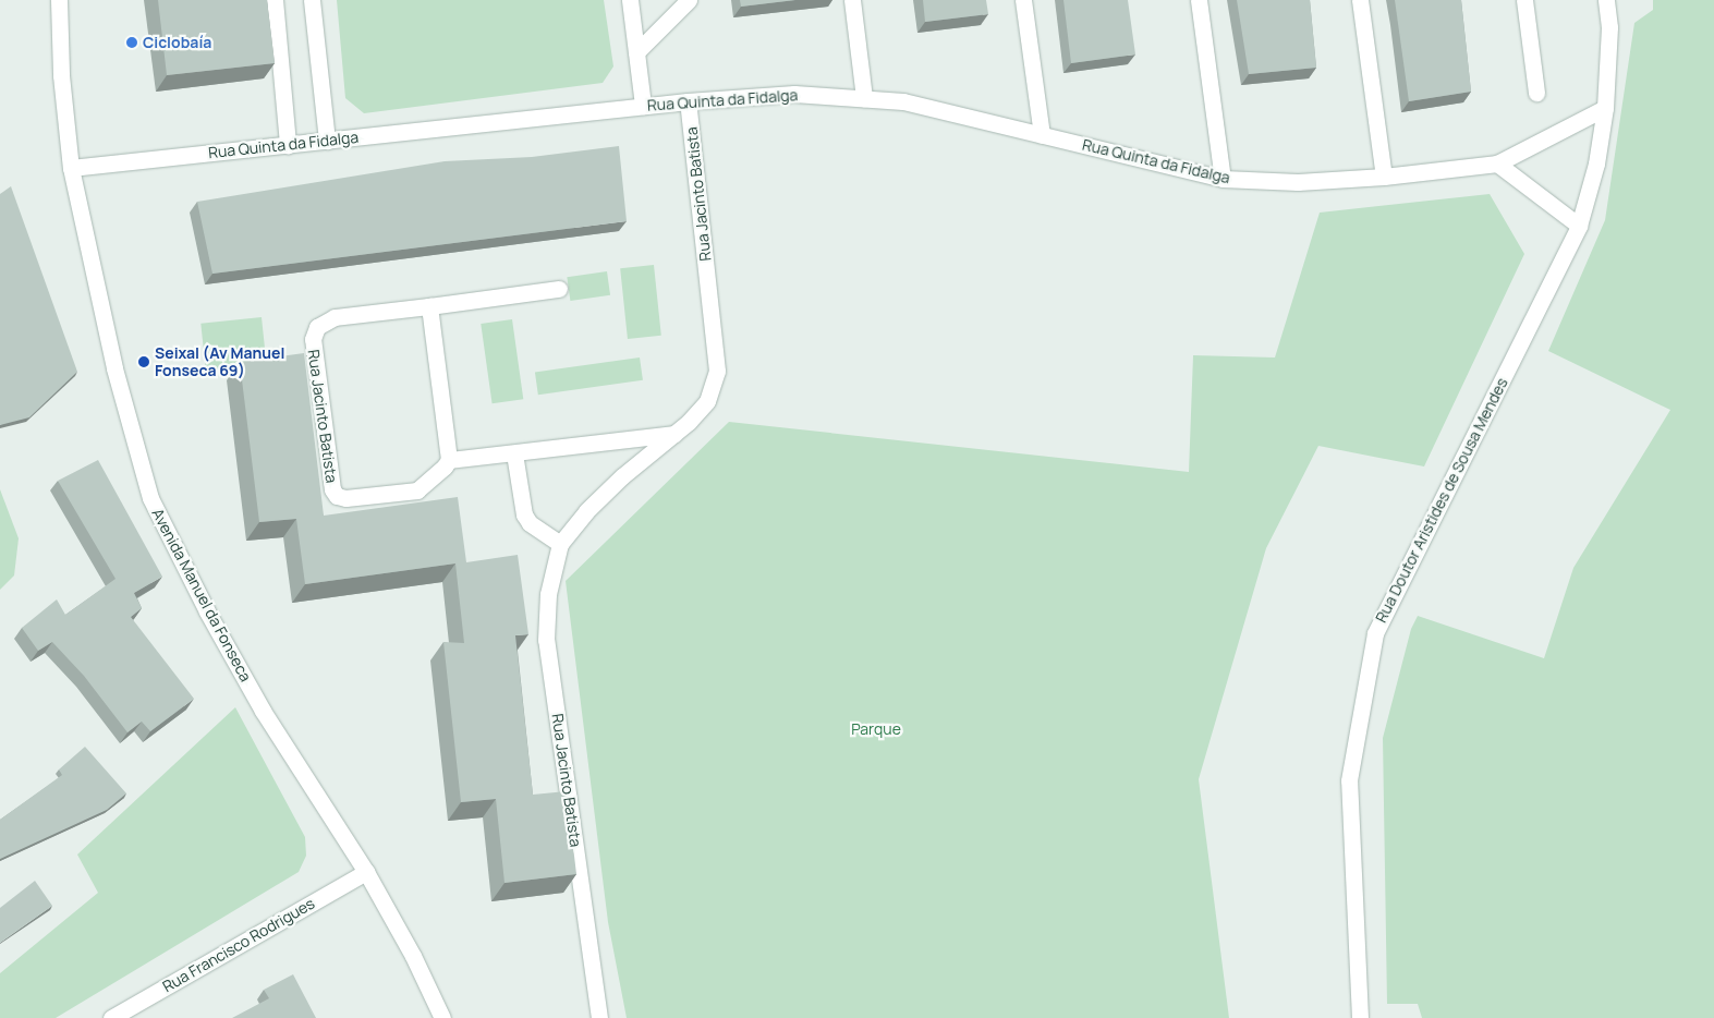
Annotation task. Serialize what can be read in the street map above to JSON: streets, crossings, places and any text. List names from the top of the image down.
{
  "streets": {
    "street": [
      "Rua Quinta da Fidalga",
      "Rua Jacinto Batista",
      "Rua Doutor Aristides de Sousa Mendes",
      "Avenida Manuel da Fonseca",
      "Rua Francisco Rodrigues"
    ]
  },
  "crossings": [
    ["Rua Quinta da Fidalga", "Rua Jacinto Batista"],
    ["Rua Quinta da Fidalga", "Rua Doutor Aristides de Sousa Mendes"],
    ["Rua Quinta da Fidalga", "Avenida Manuel da Fonseca"],
    ["Avenida Manuel da Fonseca", "Rua Francisco Rodrigues"]
  ],
  "parks": ["Parque"],
  "places": ["Ciclobaía", "Seixal (Av Manuel Fonseca 69)"]
}
